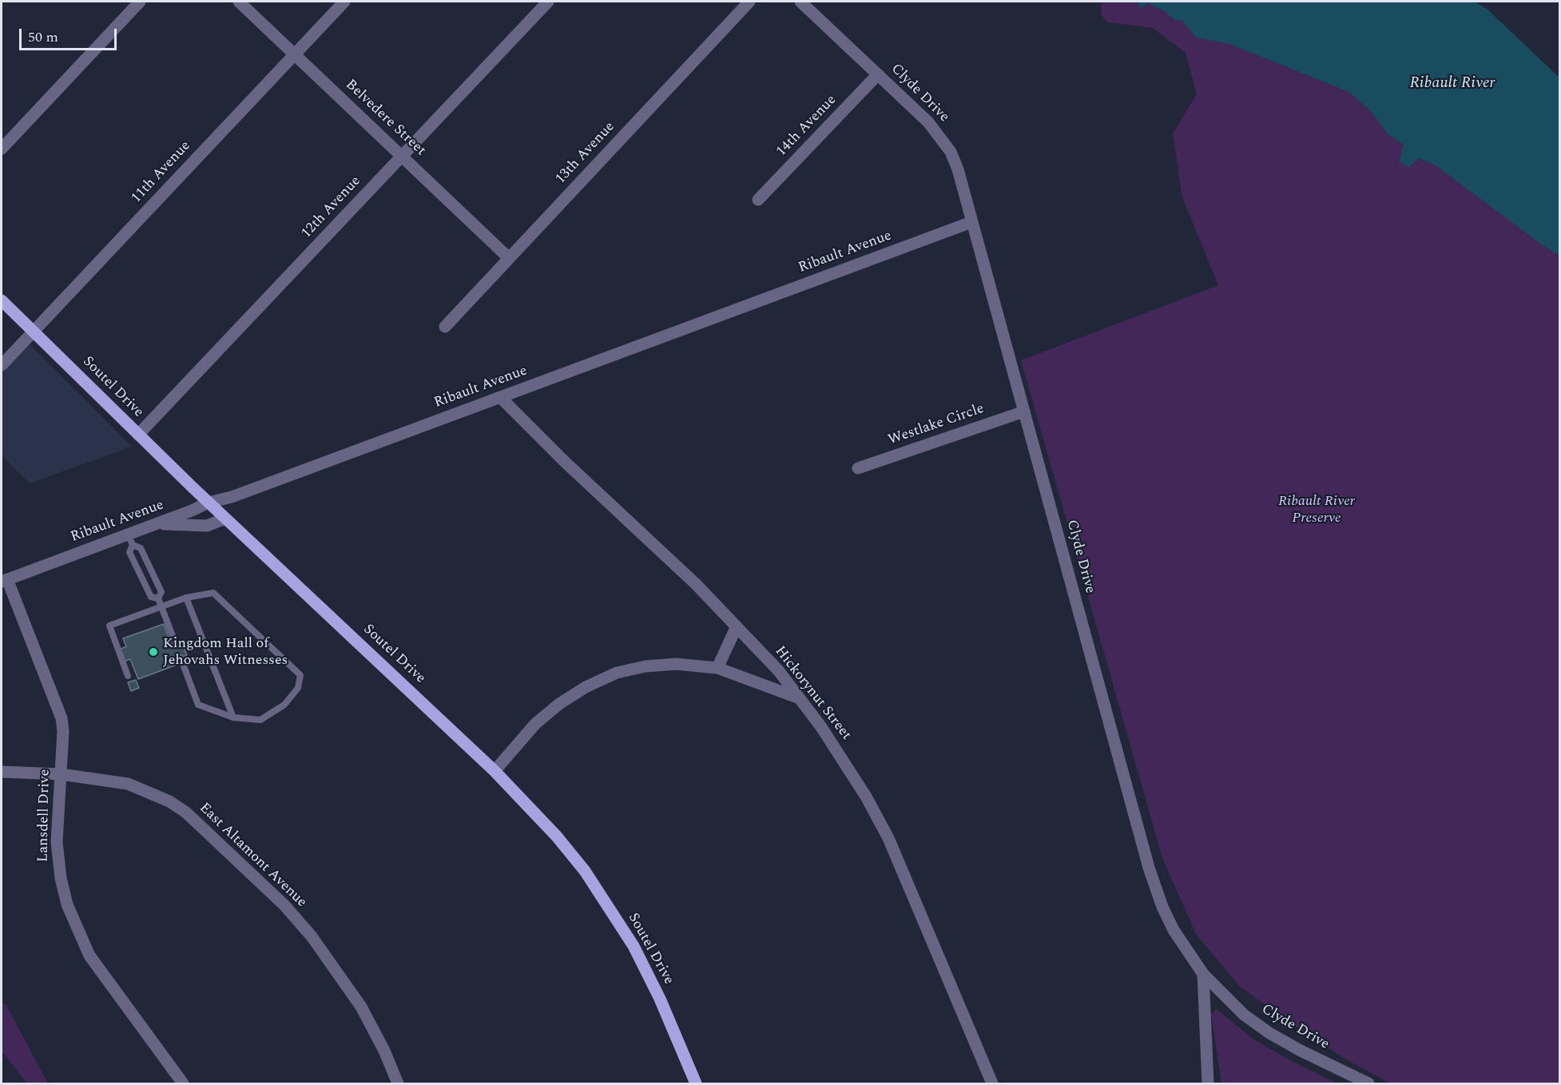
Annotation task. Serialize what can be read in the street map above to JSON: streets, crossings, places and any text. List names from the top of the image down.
{
  "streets": {
    "main road": ["Soutel Drive"],
    "street": [
      "Clyde Drive",
      "Belvedere Street",
      "14th Avenue",
      "13th Avenue",
      "11th Avenue",
      "12th Avenue",
      "Ribault Avenue",
      "Westlake Circle",
      "Hickorynut Street",
      "Lansdell Drive",
      "East Altamont Avenue"
    ]
  },
  "crossings": [
    ["Clyde Drive", "14th Avenue"],
    ["Clyde Drive", "Ribault Avenue"],
    ["Clyde Drive", "Westlake Circle"],
    ["Belvedere Street", "13th Avenue"],
    ["Belvedere Street", "11th Avenue"],
    ["Belvedere Street", "12th Avenue"],
    ["11th Avenue", "Soutel Drive"],
    ["12th Avenue", "Soutel Drive"],
    ["Ribault Avenue", "Soutel Drive"],
    ["Ribault Avenue", "Hickorynut Street"],
    ["Ribault Avenue", "Lansdell Drive"],
    ["Lansdell Drive", "East Altamont Avenue"]
  ],
  "water": ["Ribault River"],
  "parks": ["Ribault River Preserve"],
  "places": ["Kingdom Hall of Jehovahs Witnesses"],
  "scale_bar": "50 m"
}
